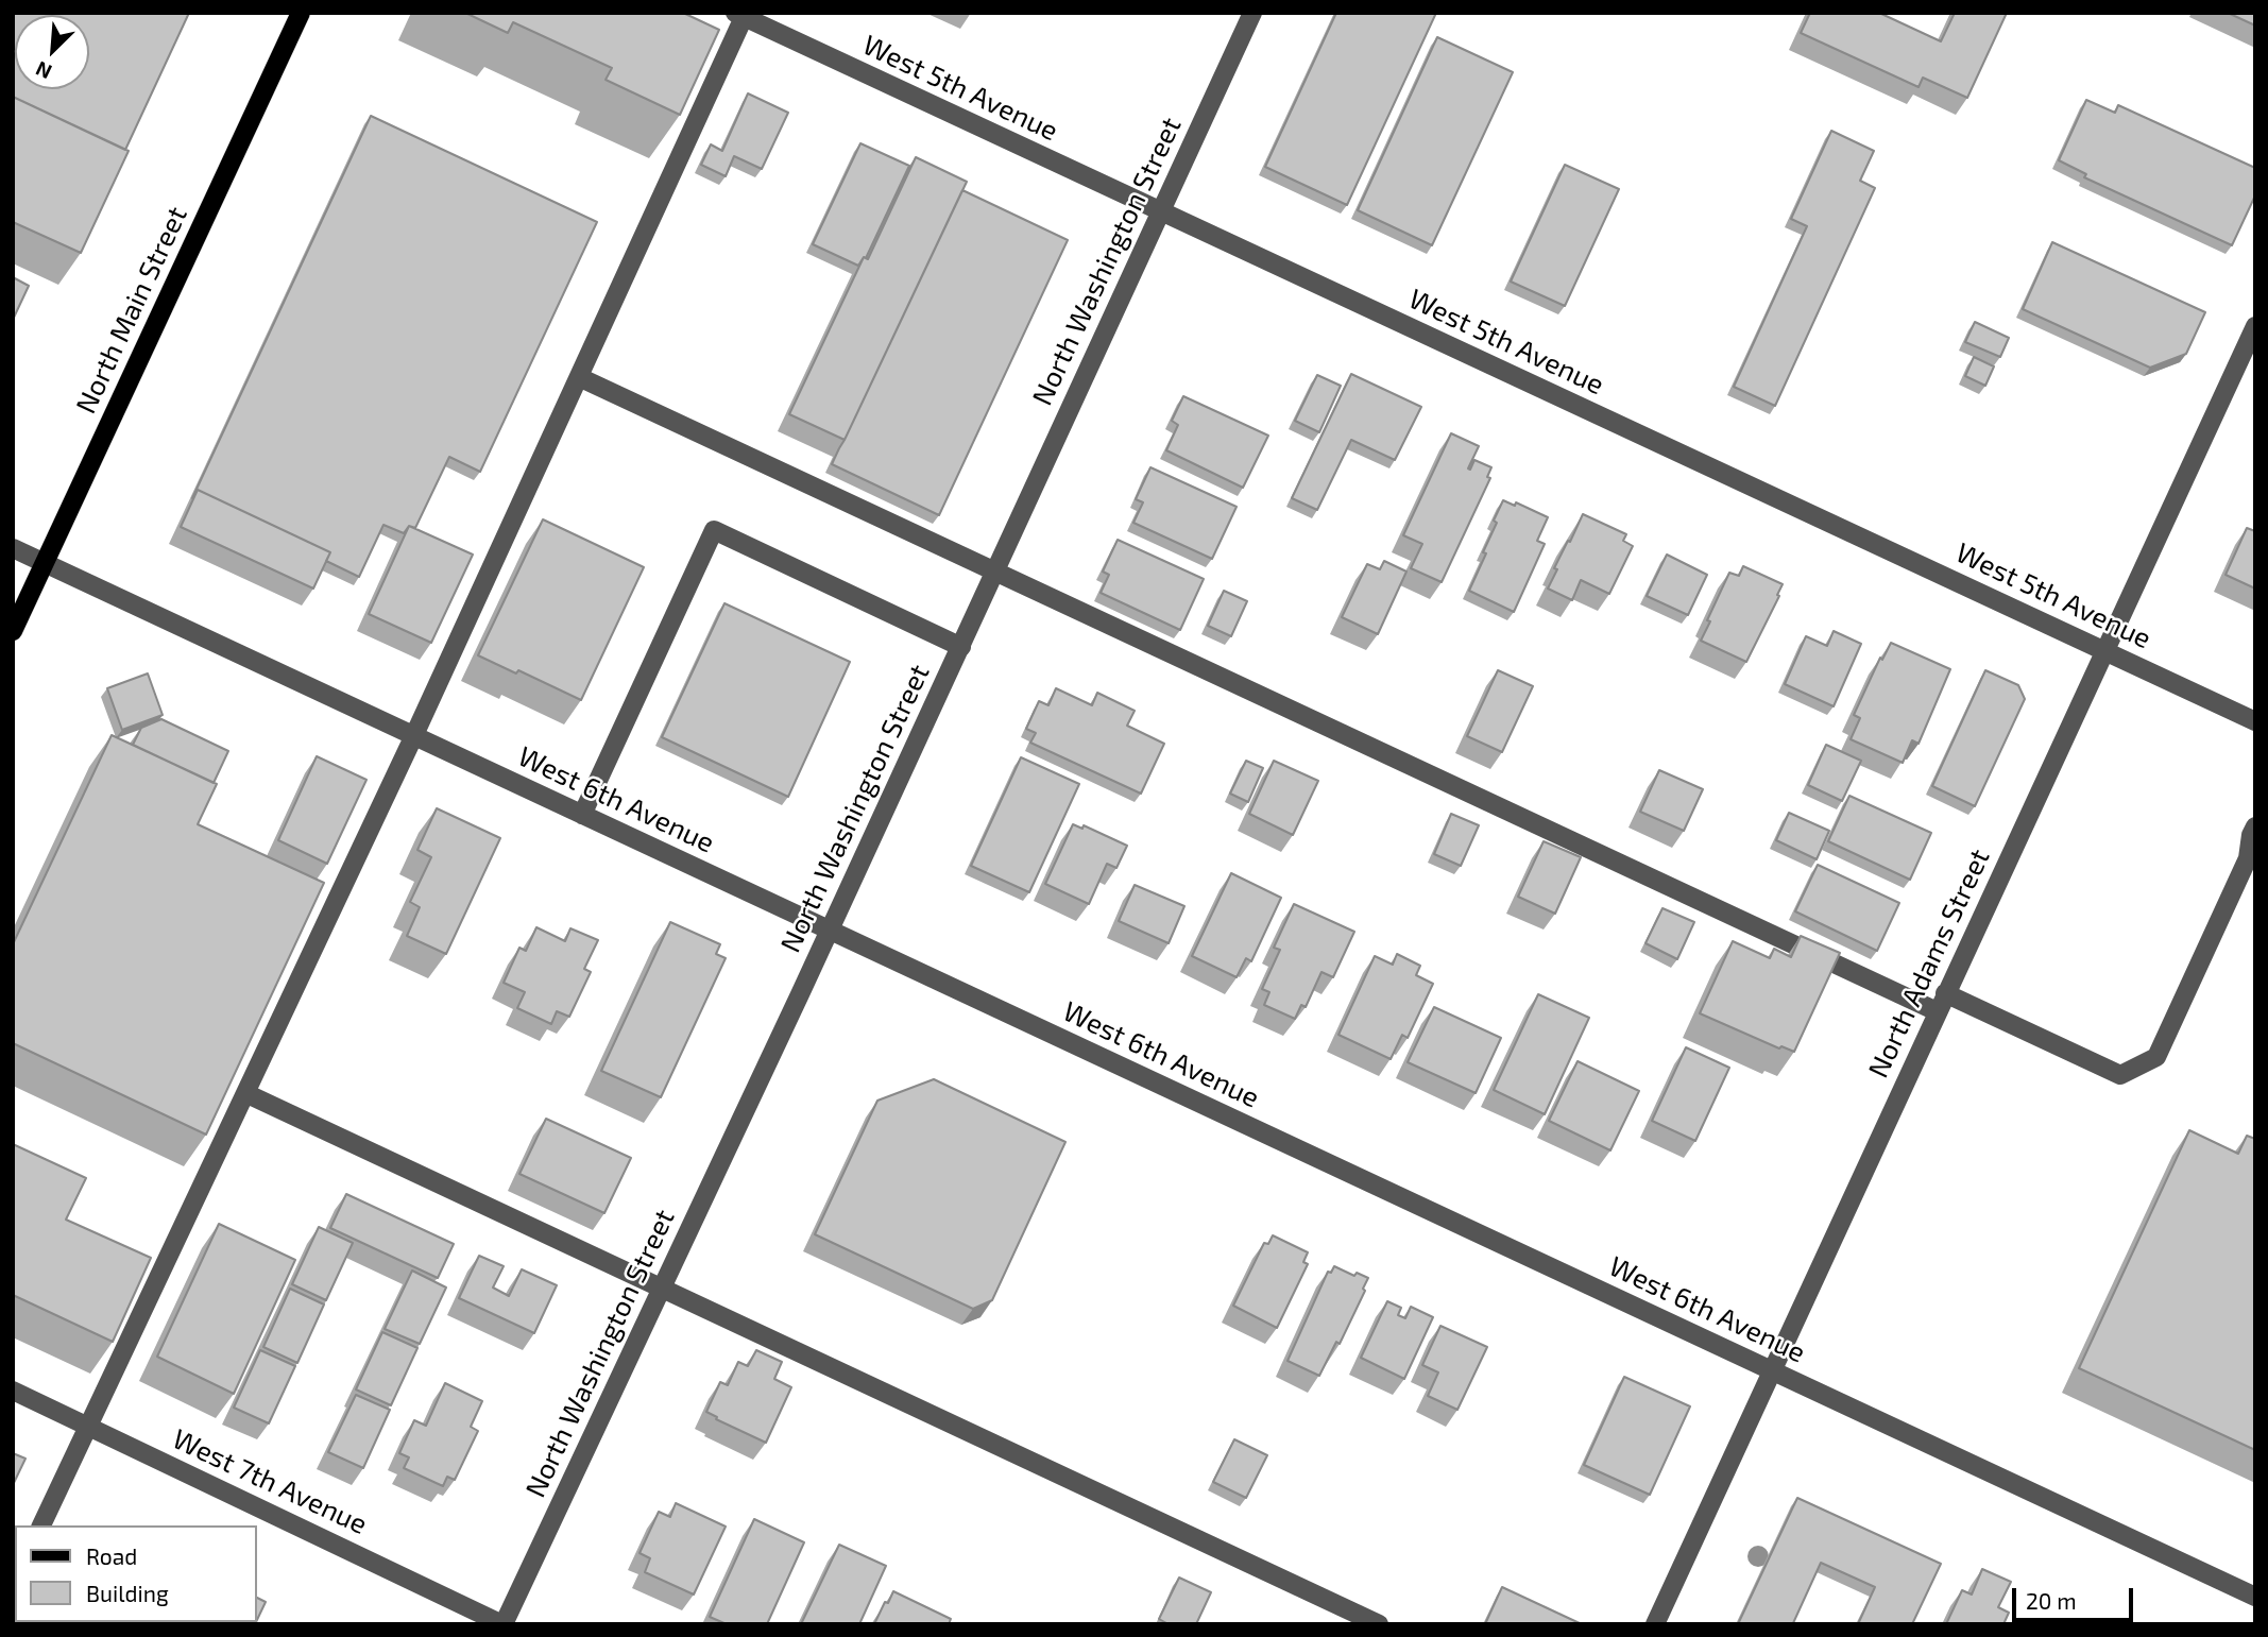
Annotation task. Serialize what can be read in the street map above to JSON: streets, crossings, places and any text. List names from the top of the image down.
{
  "streets": {
    "main road": ["North Main Street"],
    "street": [
      "West 5th Avenue",
      "North Washington Street",
      "West 6th Avenue",
      "North Adams Street",
      "West 7th Avenue"
    ]
  },
  "crossings": [
    ["West 5th Avenue", "North Washington Street"],
    ["West 5th Avenue", "North Adams Street"],
    ["North Washington Street", "West 6th Avenue"],
    ["North Washington Street", "West 7th Avenue"],
    ["North Main Street", "West 6th Avenue"],
    ["West 6th Avenue", "North Adams Street"]
  ],
  "legend": ["Road", "Building"],
  "scale_bar": "20 m",
  "north": "bottom left"
}
